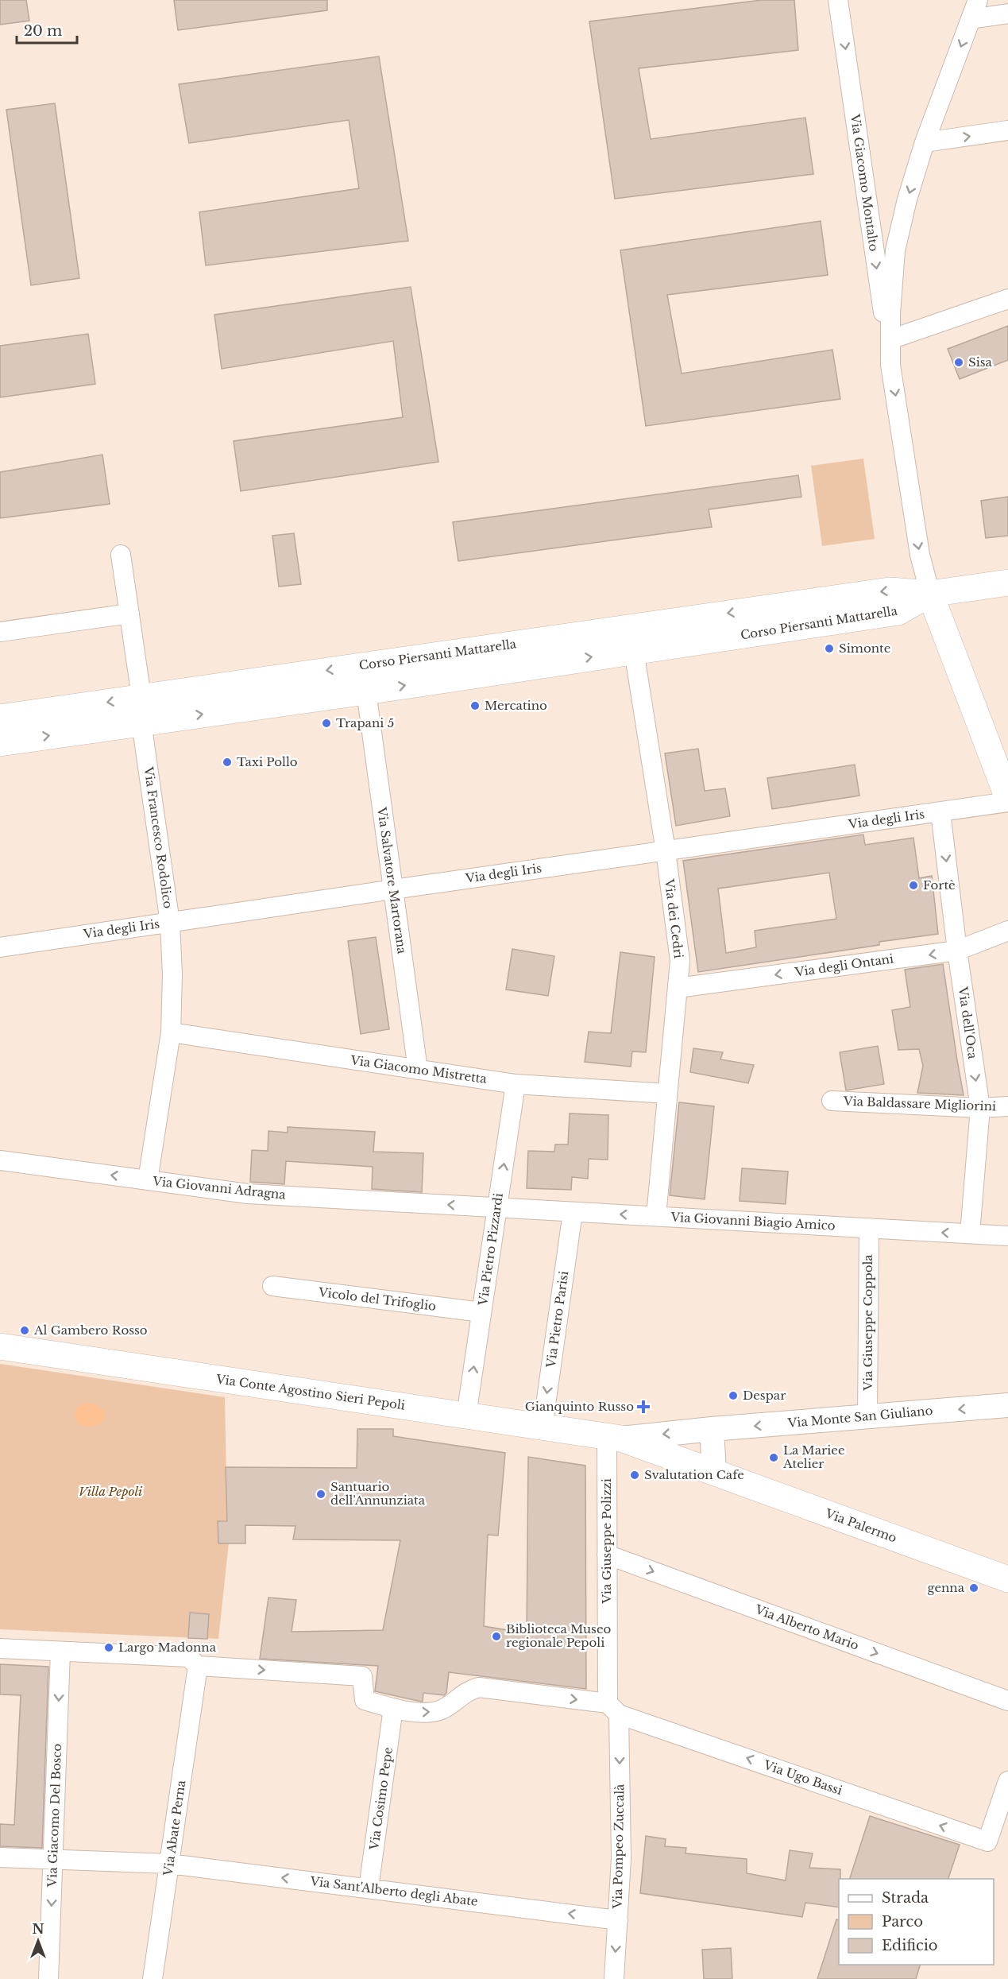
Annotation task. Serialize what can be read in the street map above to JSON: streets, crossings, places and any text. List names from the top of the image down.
{
  "streets": {
    "main road": ["Corso Piersanti Mattarella", "Via Conte Agostino Sieri Pepoli", "Via Palermo"],
    "street": [
      "Via Giacomo Montalto",
      "Via degli Iris",
      "Via Francesco Rodolico",
      "Via Salvatore Martorana",
      "Via dei Cedri",
      "Via degli Ontani",
      "Via dell'Oca",
      "Via Giacomo Mistretta",
      "Via Baldassare Migliorini",
      "Via Giovanni Adragna",
      "Via Giovanni Biagio Amico",
      "Via Pietro Pizzardi",
      "Vicolo del Trifoglio",
      "Via Pietro Parisi",
      "Via Giuseppe Coppola",
      "Via Monte San Giuliano",
      "Via Giuseppe Polizzi",
      "Via Alberto Mario",
      "Via Ugo Bassi",
      "Via Cosimo Pepe",
      "Via Giacomo Del Bosco",
      "Via Abate Perna",
      "Via Pompeo Zuccalà",
      "Via Sant'Alberto degli Abate"
    ]
  },
  "crossings": [
    ["Corso Piersanti Mattarella", "Via Francesco Rodolico"],
    ["Corso Piersanti Mattarella", "Via Salvatore Martorana"],
    ["Corso Piersanti Mattarella", "Via dei Cedri"],
    ["Via degli Iris", "Via Francesco Rodolico"],
    ["Via degli Iris", "Via Salvatore Martorana"],
    ["Via degli Iris", "Via dei Cedri"],
    ["Via degli Iris", "Via dell'Oca"],
    ["Via Francesco Rodolico", "Via Giacomo Mistretta"],
    ["Via Francesco Rodolico", "Via Giovanni Adragna"],
    ["Via Salvatore Martorana", "Via Giacomo Mistretta"],
    ["Via dei Cedri", "Via degli Ontani"],
    ["Via dei Cedri", "Via Giacomo Mistretta"],
    ["Via dei Cedri", "Via Giovanni Biagio Amico"],
    ["Via degli Ontani", "Via dell'Oca"],
    ["Via dell'Oca", "Via Baldassare Migliorini"],
    ["Via dell'Oca", "Via Giovanni Biagio Amico"],
    ["Via Giacomo Mistretta", "Via Pietro Pizzardi"],
    ["Via Giovanni Adragna", "Via Giovanni Biagio Amico"],
    ["Via Giovanni Adragna", "Via Pietro Pizzardi"],
    ["Via Giovanni Biagio Amico", "Via Pietro Pizzardi"],
    ["Via Giovanni Biagio Amico", "Via Pietro Parisi"],
    ["Via Giovanni Biagio Amico", "Via Giuseppe Coppola"],
    ["Via Pietro Pizzardi", "Vicolo del Trifoglio"],
    ["Via Pietro Pizzardi", "Via Conte Agostino Sieri Pepoli"],
    ["Via Pietro Parisi", "Via Conte Agostino Sieri Pepoli"],
    ["Via Giuseppe Coppola", "Via Monte San Giuliano"],
    ["Via Conte Agostino Sieri Pepoli", "Via Monte San Giuliano"],
    ["Via Conte Agostino Sieri Pepoli", "Via Palermo"],
    ["Via Conte Agostino Sieri Pepoli", "Via Giuseppe Polizzi"],
    ["Via Giuseppe Polizzi", "Via Alberto Mario"],
    ["Via Giuseppe Polizzi", "Via Ugo Bassi"],
    ["Via Giuseppe Polizzi", "Via Pompeo Zuccalà"],
    ["Via Ugo Bassi", "Via Cosimo Pepe"],
    ["Via Ugo Bassi", "Via Abate Perna"],
    ["Via Ugo Bassi", "Via Pompeo Zuccalà"],
    ["Via Cosimo Pepe", "Via Sant'Alberto degli Abate"],
    ["Via Giacomo Del Bosco", "Via Sant'Alberto degli Abate"],
    ["Via Abate Perna", "Via Sant'Alberto degli Abate"],
    ["Via Pompeo Zuccalà", "Via Sant'Alberto degli Abate"]
  ],
  "one_way": [
    "Via degli Ontani",
    "Via dell'Oca",
    "Via Giovanni Adragna",
    "Via Giovanni Biagio Amico",
    "Via Pietro Pizzardi",
    "Via Pietro Parisi",
    "Via Monte San Giuliano",
    "Via Alberto Mario",
    "Via Giacomo Del Bosco",
    "Via Pompeo Zuccalà",
    "Via Sant'Alberto degli Abate"
  ],
  "parks": ["Villa Pepoli"],
  "places": {
    "other": [
      "Sisa",
      "Simonte",
      "Mercatino",
      "Trapani 5",
      "Taxi Pollo",
      "Fortè",
      "Al Gambero Rosso",
      "Despar",
      "La Mariee Atelier",
      "Svalutation Cafe",
      "Santuario dell'Annunziata",
      "genna",
      "Biblioteca Museo regionale Pepoli",
      "Largo Madonna"
    ],
    "health": ["Gianquinto Russo"]
  },
  "legend": ["Strada", "Parco", "Edificio"],
  "scale_bar": "20 m",
  "north": "top"
}
